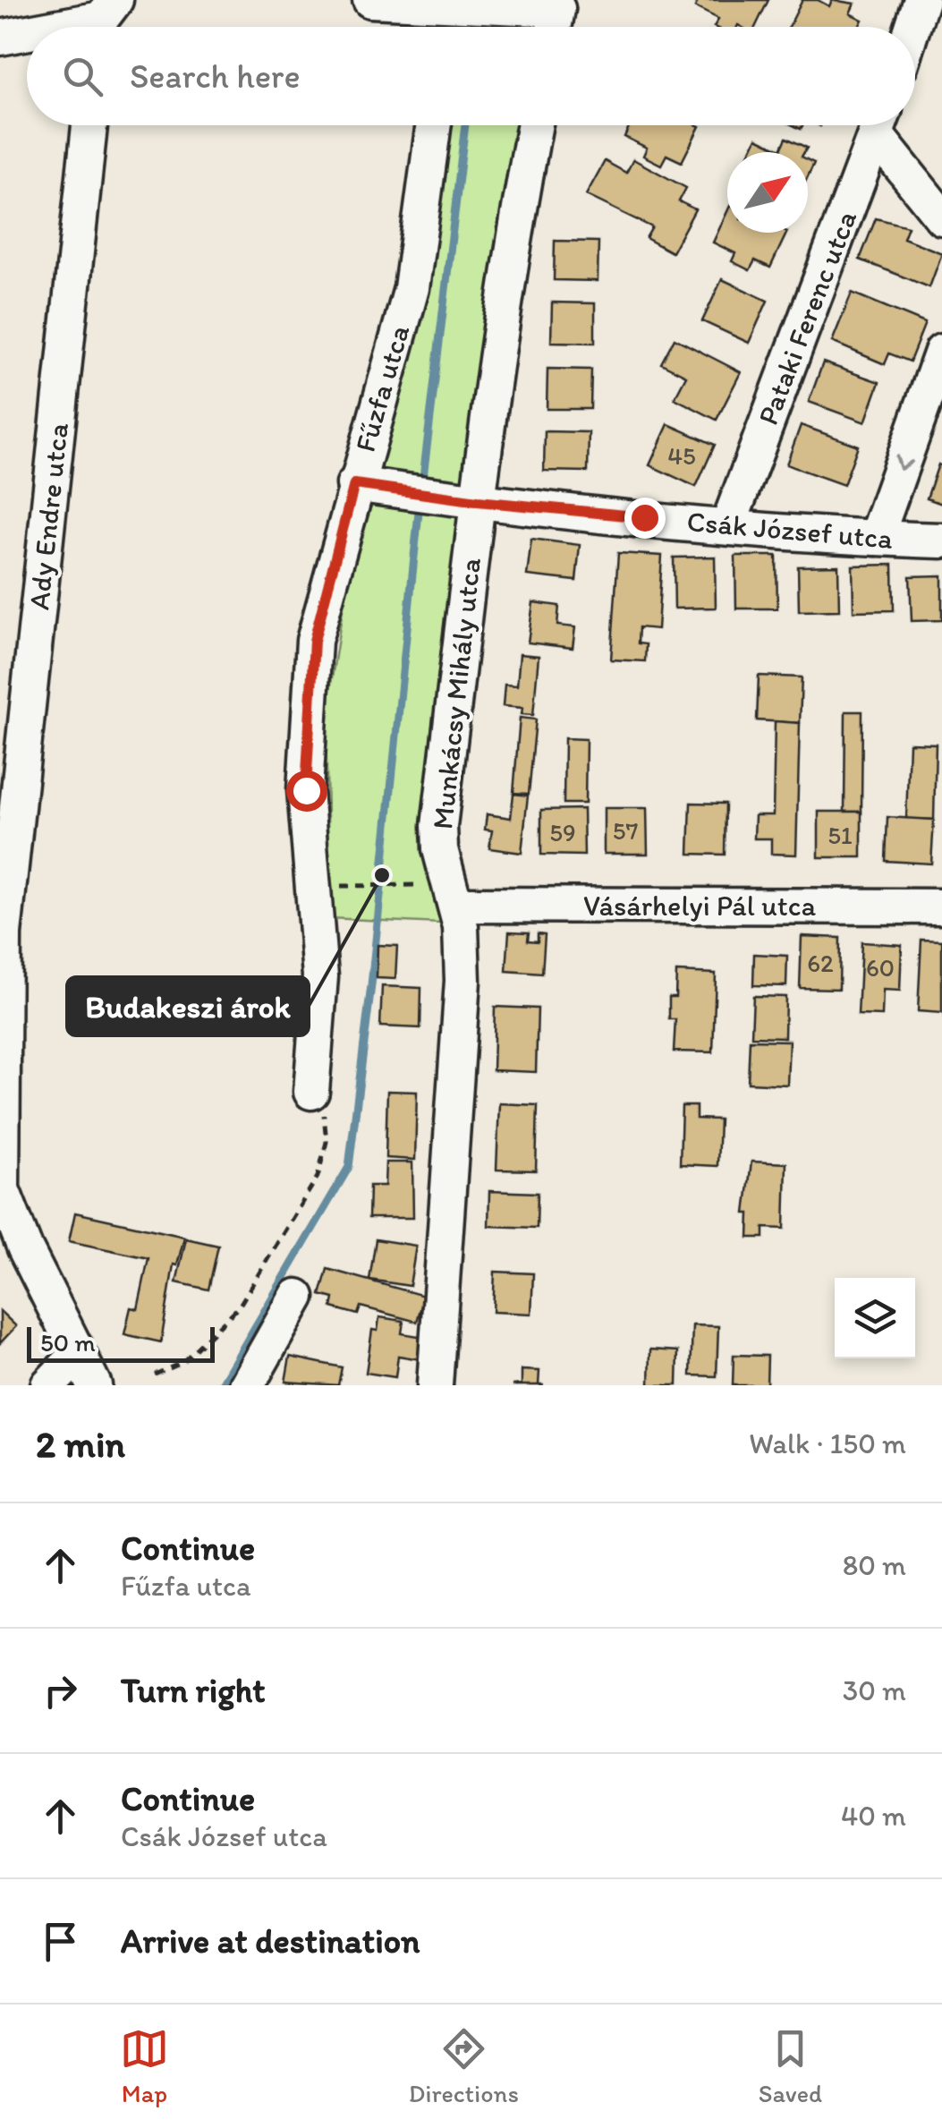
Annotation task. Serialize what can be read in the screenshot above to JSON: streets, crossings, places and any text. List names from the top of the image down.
{
  "streets": {
    "street": [
      "Pataki Ferenc utca",
      "Fűzfa utca",
      "Ady Endre utca",
      "Csák József utca",
      "Munkácsy Mihály utca",
      "Vásárhelyi Pál utca"
    ]
  },
  "crossings": [
    ["Pataki Ferenc utca", "Csák József utca"],
    ["Fűzfa utca", "Csák József utca"],
    ["Csák József utca", "Munkácsy Mihály utca"],
    ["Munkácsy Mihály utca", "Vásárhelyi Pál utca"]
  ],
  "places": ["Budakeszi árok"],
  "house_numbers": [
    "45",
    "57",
    "59",
    "51",
    "62",
    "60"
  ],
  "scale_bar": "50 m",
  "north": "top right",
  "page": {
    "search": "Search here",
    "scale": "50 m",
    "heading": ["2 min", "Walk · 150 m"],
    "list": [
      ["Continue", "Fűzfa utca", "80 m"],
      ["Turn right", "30 m"],
      ["Continue", "Csák József utca", "40 m"],
      "Arrive at destination"
    ],
    "nav": ["Map", "Directions", "Saved"]
  }
}
